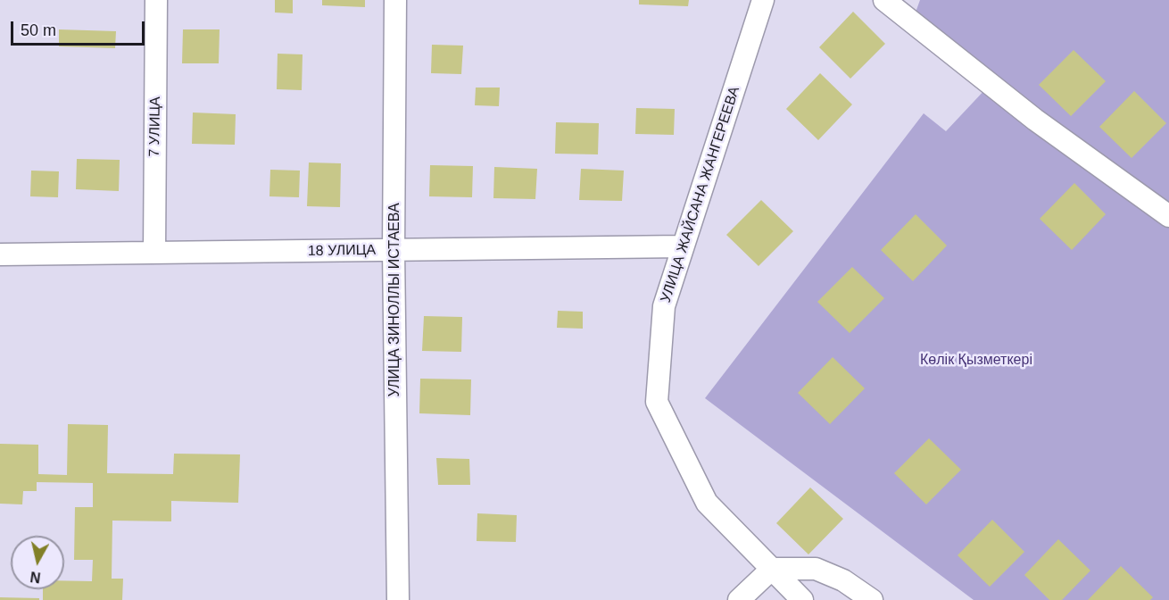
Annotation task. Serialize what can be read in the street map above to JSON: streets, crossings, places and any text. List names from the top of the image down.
{
  "streets": {
    "street": [
      "7 УЛИЦА",
      "УЛИЦА ЖАЙСАНА ЖАНГЕРЕЕВА",
      "18 УЛИЦА",
      "УЛИЦА ЗИНОЛЛЫ ИСТАЕВА"
    ]
  },
  "crossings": [
    ["7 УЛИЦА", "18 УЛИЦА"],
    ["УЛИЦА ЖАЙСАНА ЖАНГЕРЕЕВА", "18 УЛИЦА"],
    ["18 УЛИЦА", "УЛИЦА ЗИНОЛЛЫ ИСТАЕВА"]
  ],
  "parks": ["Көлік Қызметкері"],
  "scale_bar": "50 m",
  "north": "bottom"
}
